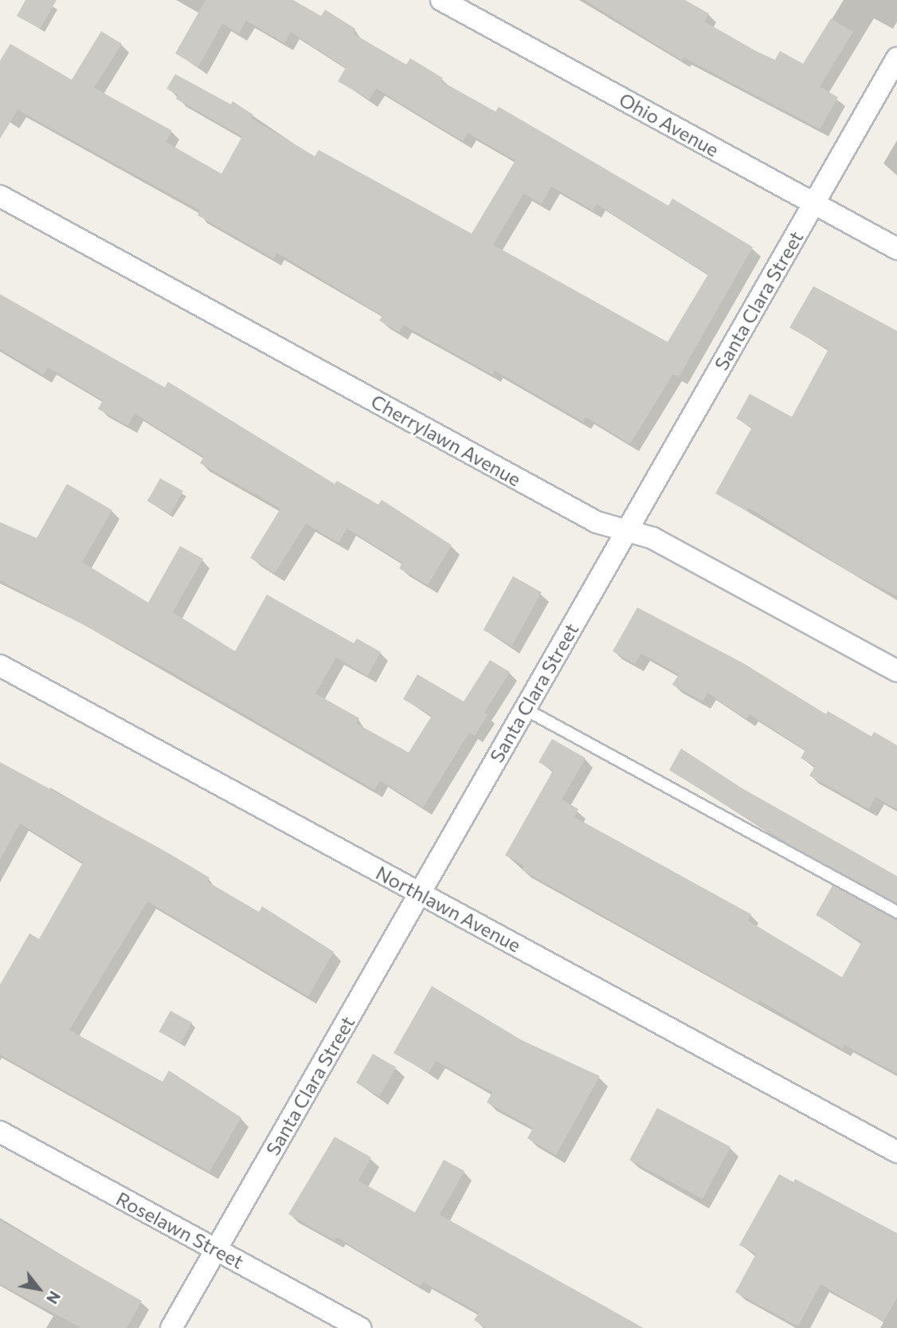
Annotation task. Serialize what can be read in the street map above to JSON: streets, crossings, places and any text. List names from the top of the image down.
{
  "streets": {
    "street": [
      "Ohio Avenue",
      "Santa Clara Street",
      "Cherrylawn Avenue",
      "Northlawn Avenue",
      "Roselawn Street"
    ]
  },
  "crossings": [
    ["Ohio Avenue", "Santa Clara Street"],
    ["Santa Clara Street", "Cherrylawn Avenue"],
    ["Santa Clara Street", "Northlawn Avenue"],
    ["Santa Clara Street", "Roselawn Street"]
  ],
  "north": "bottom right"
}
